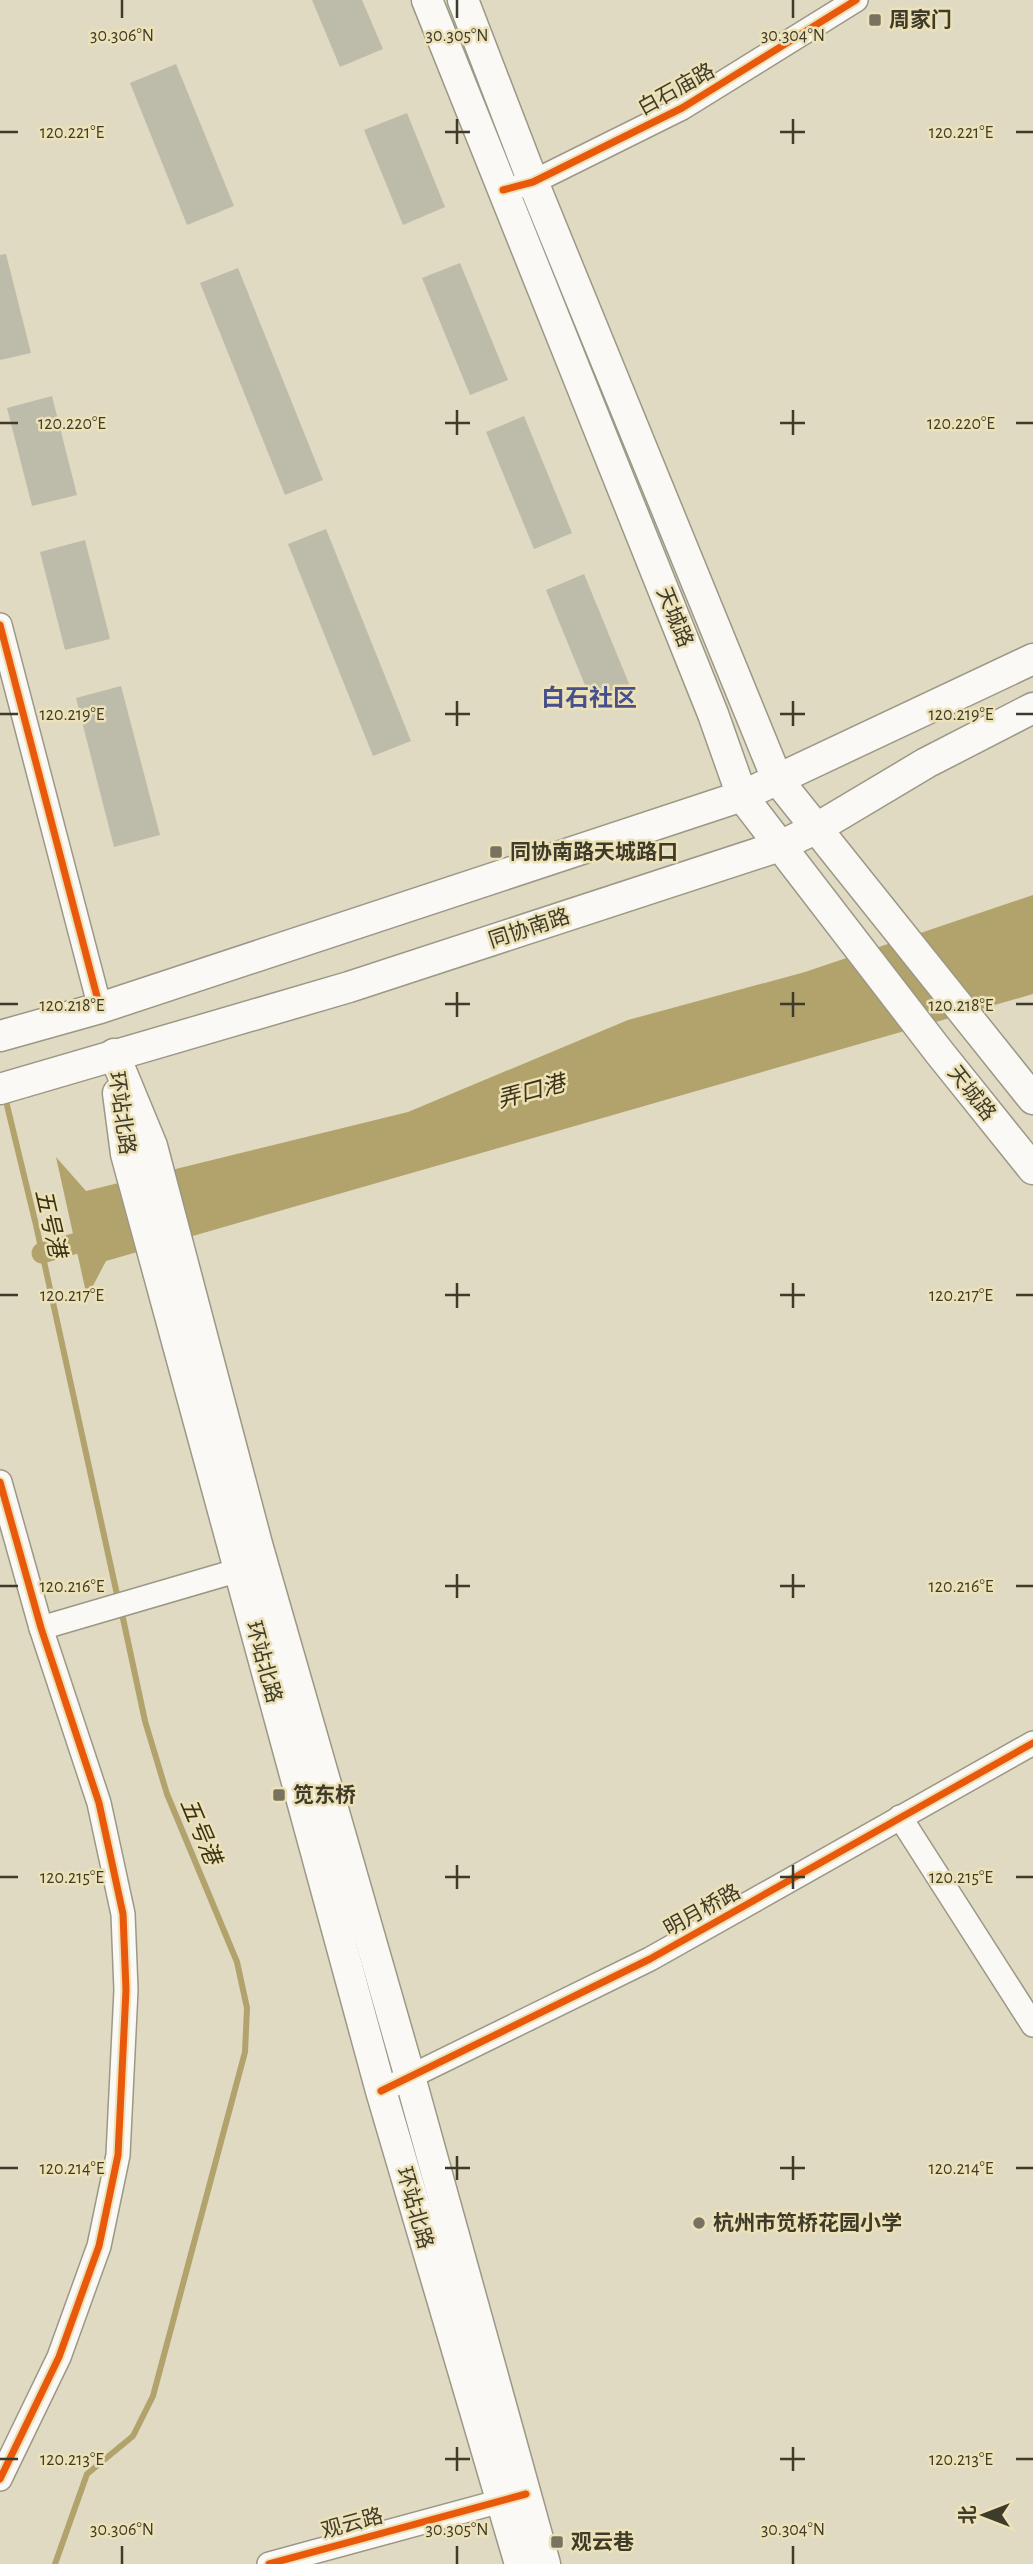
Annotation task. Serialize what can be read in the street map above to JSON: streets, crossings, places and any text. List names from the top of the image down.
{
  "streets": {
    "main road": ["天城路", "同协南路", "环站北路"],
    "street": ["白石庙路", "明月桥路", "观云路"]
  },
  "crossings": [
    ["白石庙路", "天城路"],
    ["天城路", "同协南路"],
    ["同协南路", "环站北路"],
    ["环站北路", "明月桥路"],
    ["环站北路", "观云路"]
  ],
  "districts": ["白石社区"],
  "water": ["弄口港", "五号港"],
  "places": {
    "transit": [
      "周家门",
      "同协南路天城路口",
      "笕东桥",
      "观云巷"
    ],
    "other": ["杭州市笕桥花园小学"]
  },
  "north": "left",
  "coordinates": [
    "30.306°N",
    "30.305°N",
    "30.304°N",
    "120.221°E",
    "120.220°E",
    "120.219°E",
    "120.218°E",
    "120.217°E",
    "120.216°E",
    "120.215°E",
    "120.214°E",
    "120.213°E"
  ]
}
